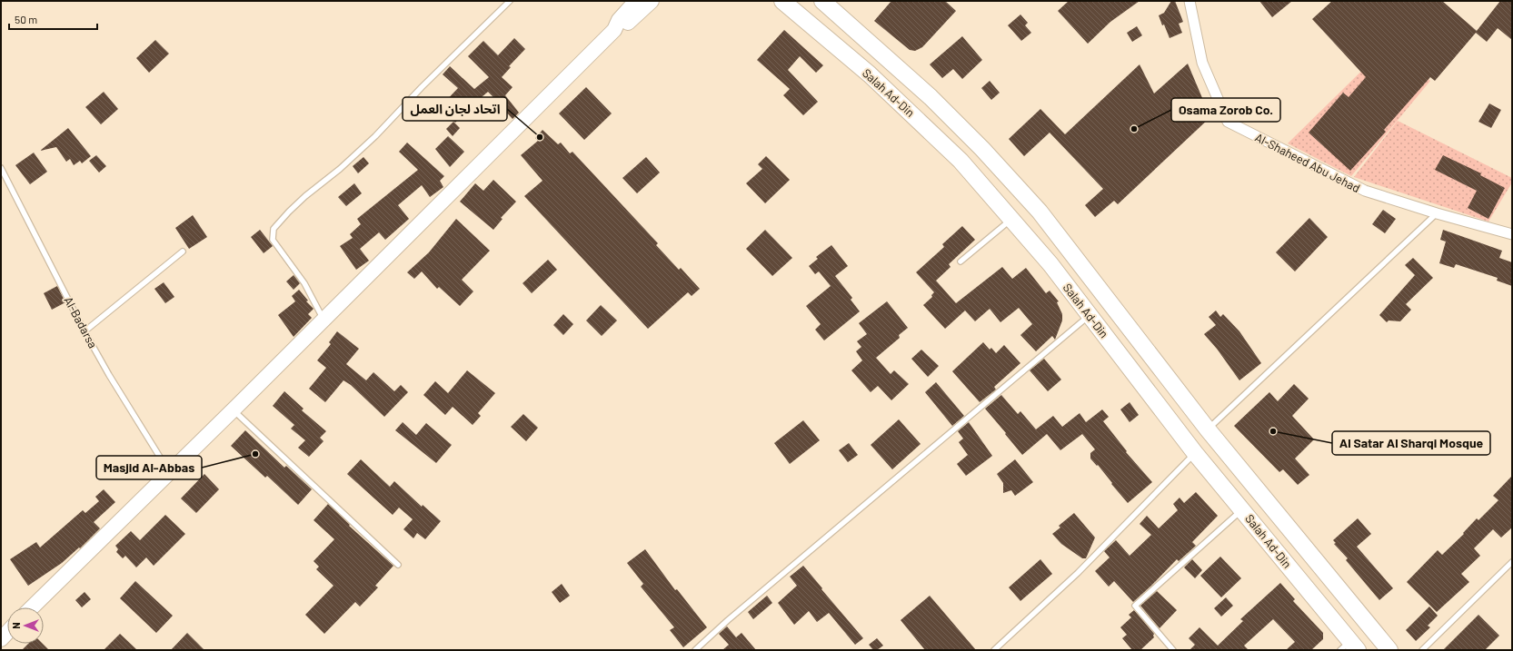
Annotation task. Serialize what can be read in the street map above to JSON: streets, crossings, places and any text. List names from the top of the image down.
{
  "streets": {
    "highway": ["Salah Ad-Din"],
    "street": ["Al-Shaheed Abu Jehad"],
    "lane": ["Al-Badarsa"]
  },
  "places": [
    "Osama Zorob Co.",
    "اتحاد لجان العمل",
    "Al Satar Al Sharqi Mosque",
    "Masjid Al-Abbas"
  ],
  "scale_bar": "50 m",
  "north": "left"
}
